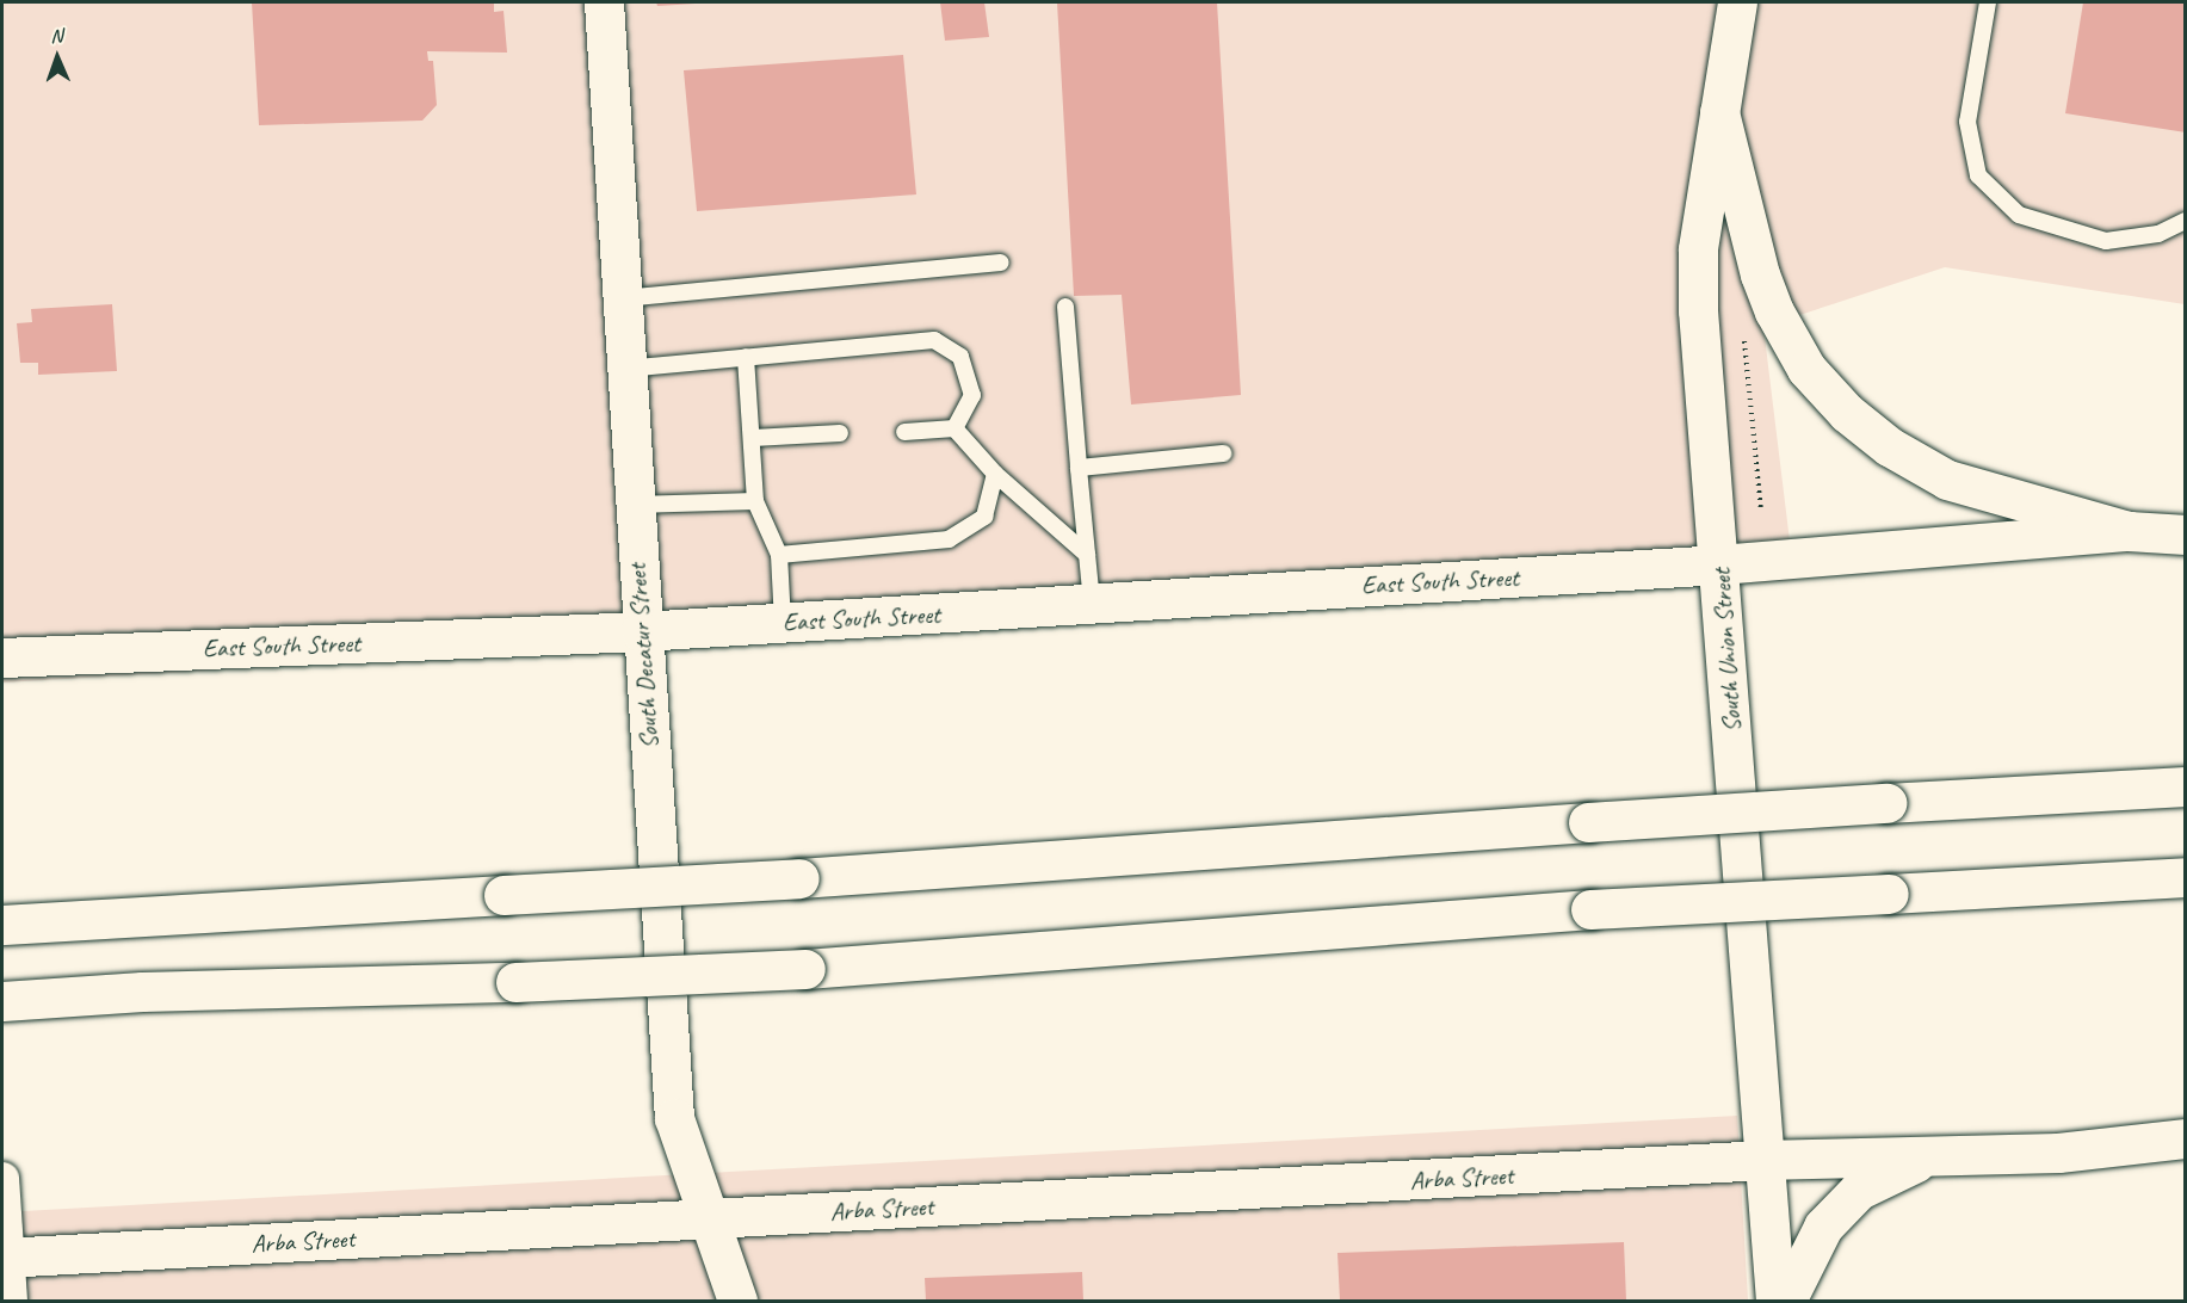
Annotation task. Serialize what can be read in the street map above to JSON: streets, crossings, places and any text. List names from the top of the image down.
{
  "streets": {
    "main road": [
      "East South Street",
      "South Union Street",
      "South Decatur Street",
      "Arba Street"
    ]
  },
  "crossings": [
    ["East South Street", "South Union Street"],
    ["East South Street", "South Decatur Street"],
    ["South Union Street", "Arba Street"],
    ["South Decatur Street", "Arba Street"]
  ],
  "north": "top"
}
